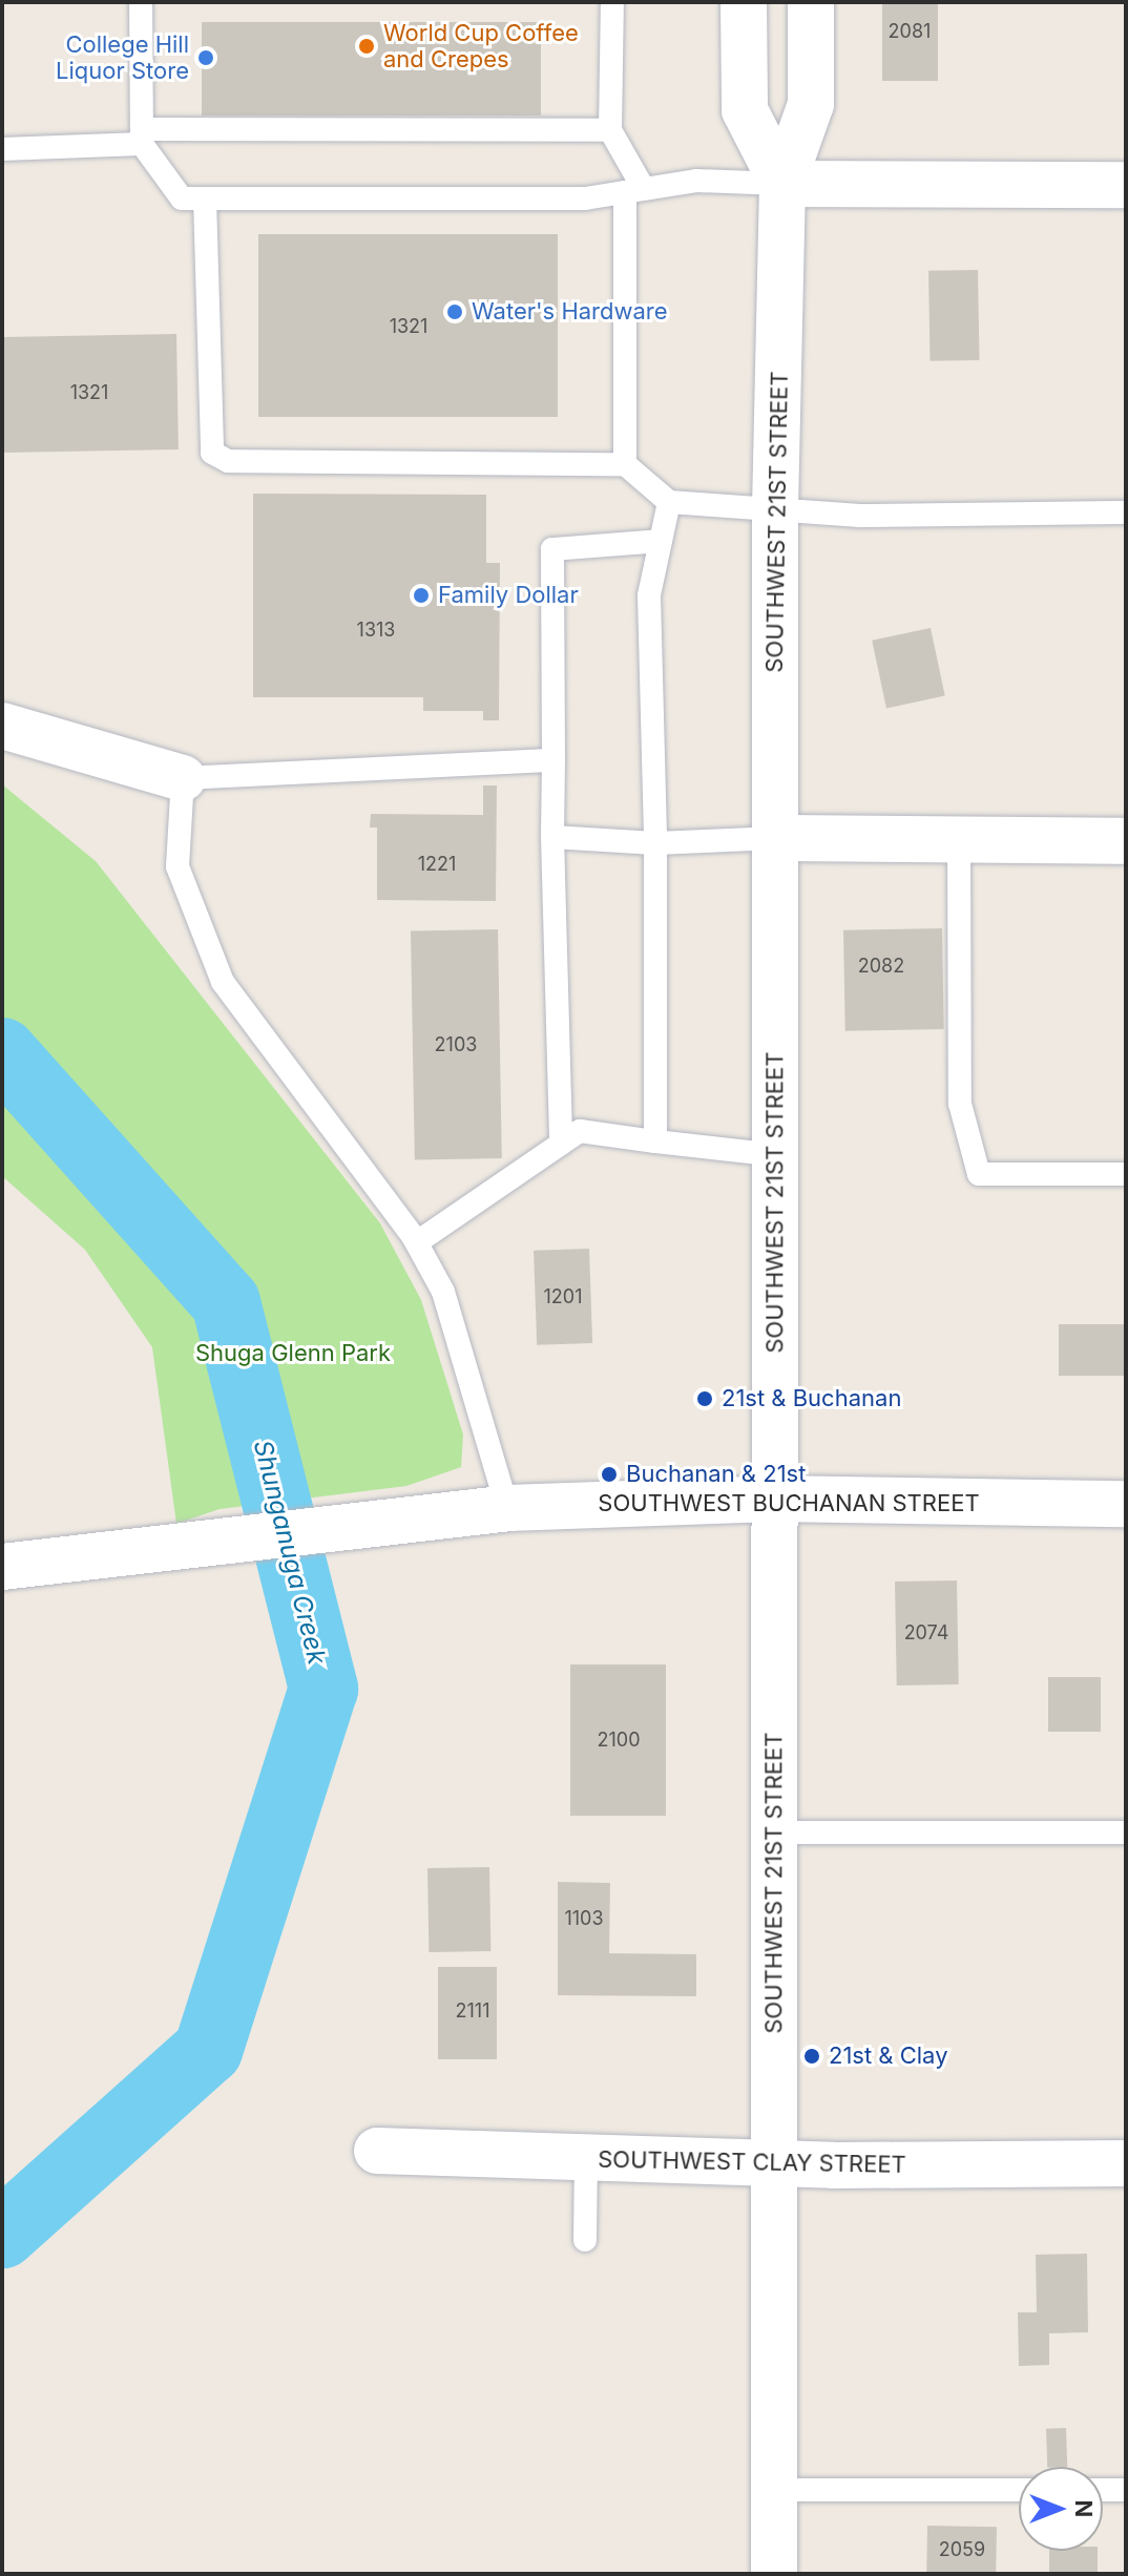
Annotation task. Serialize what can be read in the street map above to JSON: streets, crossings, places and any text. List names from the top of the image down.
{
  "streets": {
    "street": ["SOUTHWEST 21ST STREET", "SOUTHWEST BUCHANAN STREET", "SOUTHWEST CLAY STREET"]
  },
  "crossings": [
    ["SOUTHWEST 21ST STREET", "SOUTHWEST BUCHANAN STREET"],
    ["SOUTHWEST 21ST STREET", "SOUTHWEST CLAY STREET"]
  ],
  "water": ["Shunganuga Creek"],
  "parks": ["Shuga Glenn Park"],
  "places": [
    "World Cup Coffee and Crepes",
    "College Hill Liquor Store",
    "Water's Hardware",
    "Family Dollar",
    "21st & Buchanan",
    "Buchanan & 21st",
    "21st & Clay"
  ],
  "house_numbers": [
    "2081",
    "1321",
    "1321",
    "1313",
    "1221",
    "2082",
    "2103",
    "1201",
    "2074",
    "2100",
    "1103",
    "2111",
    "2059"
  ],
  "north": "right"
}
